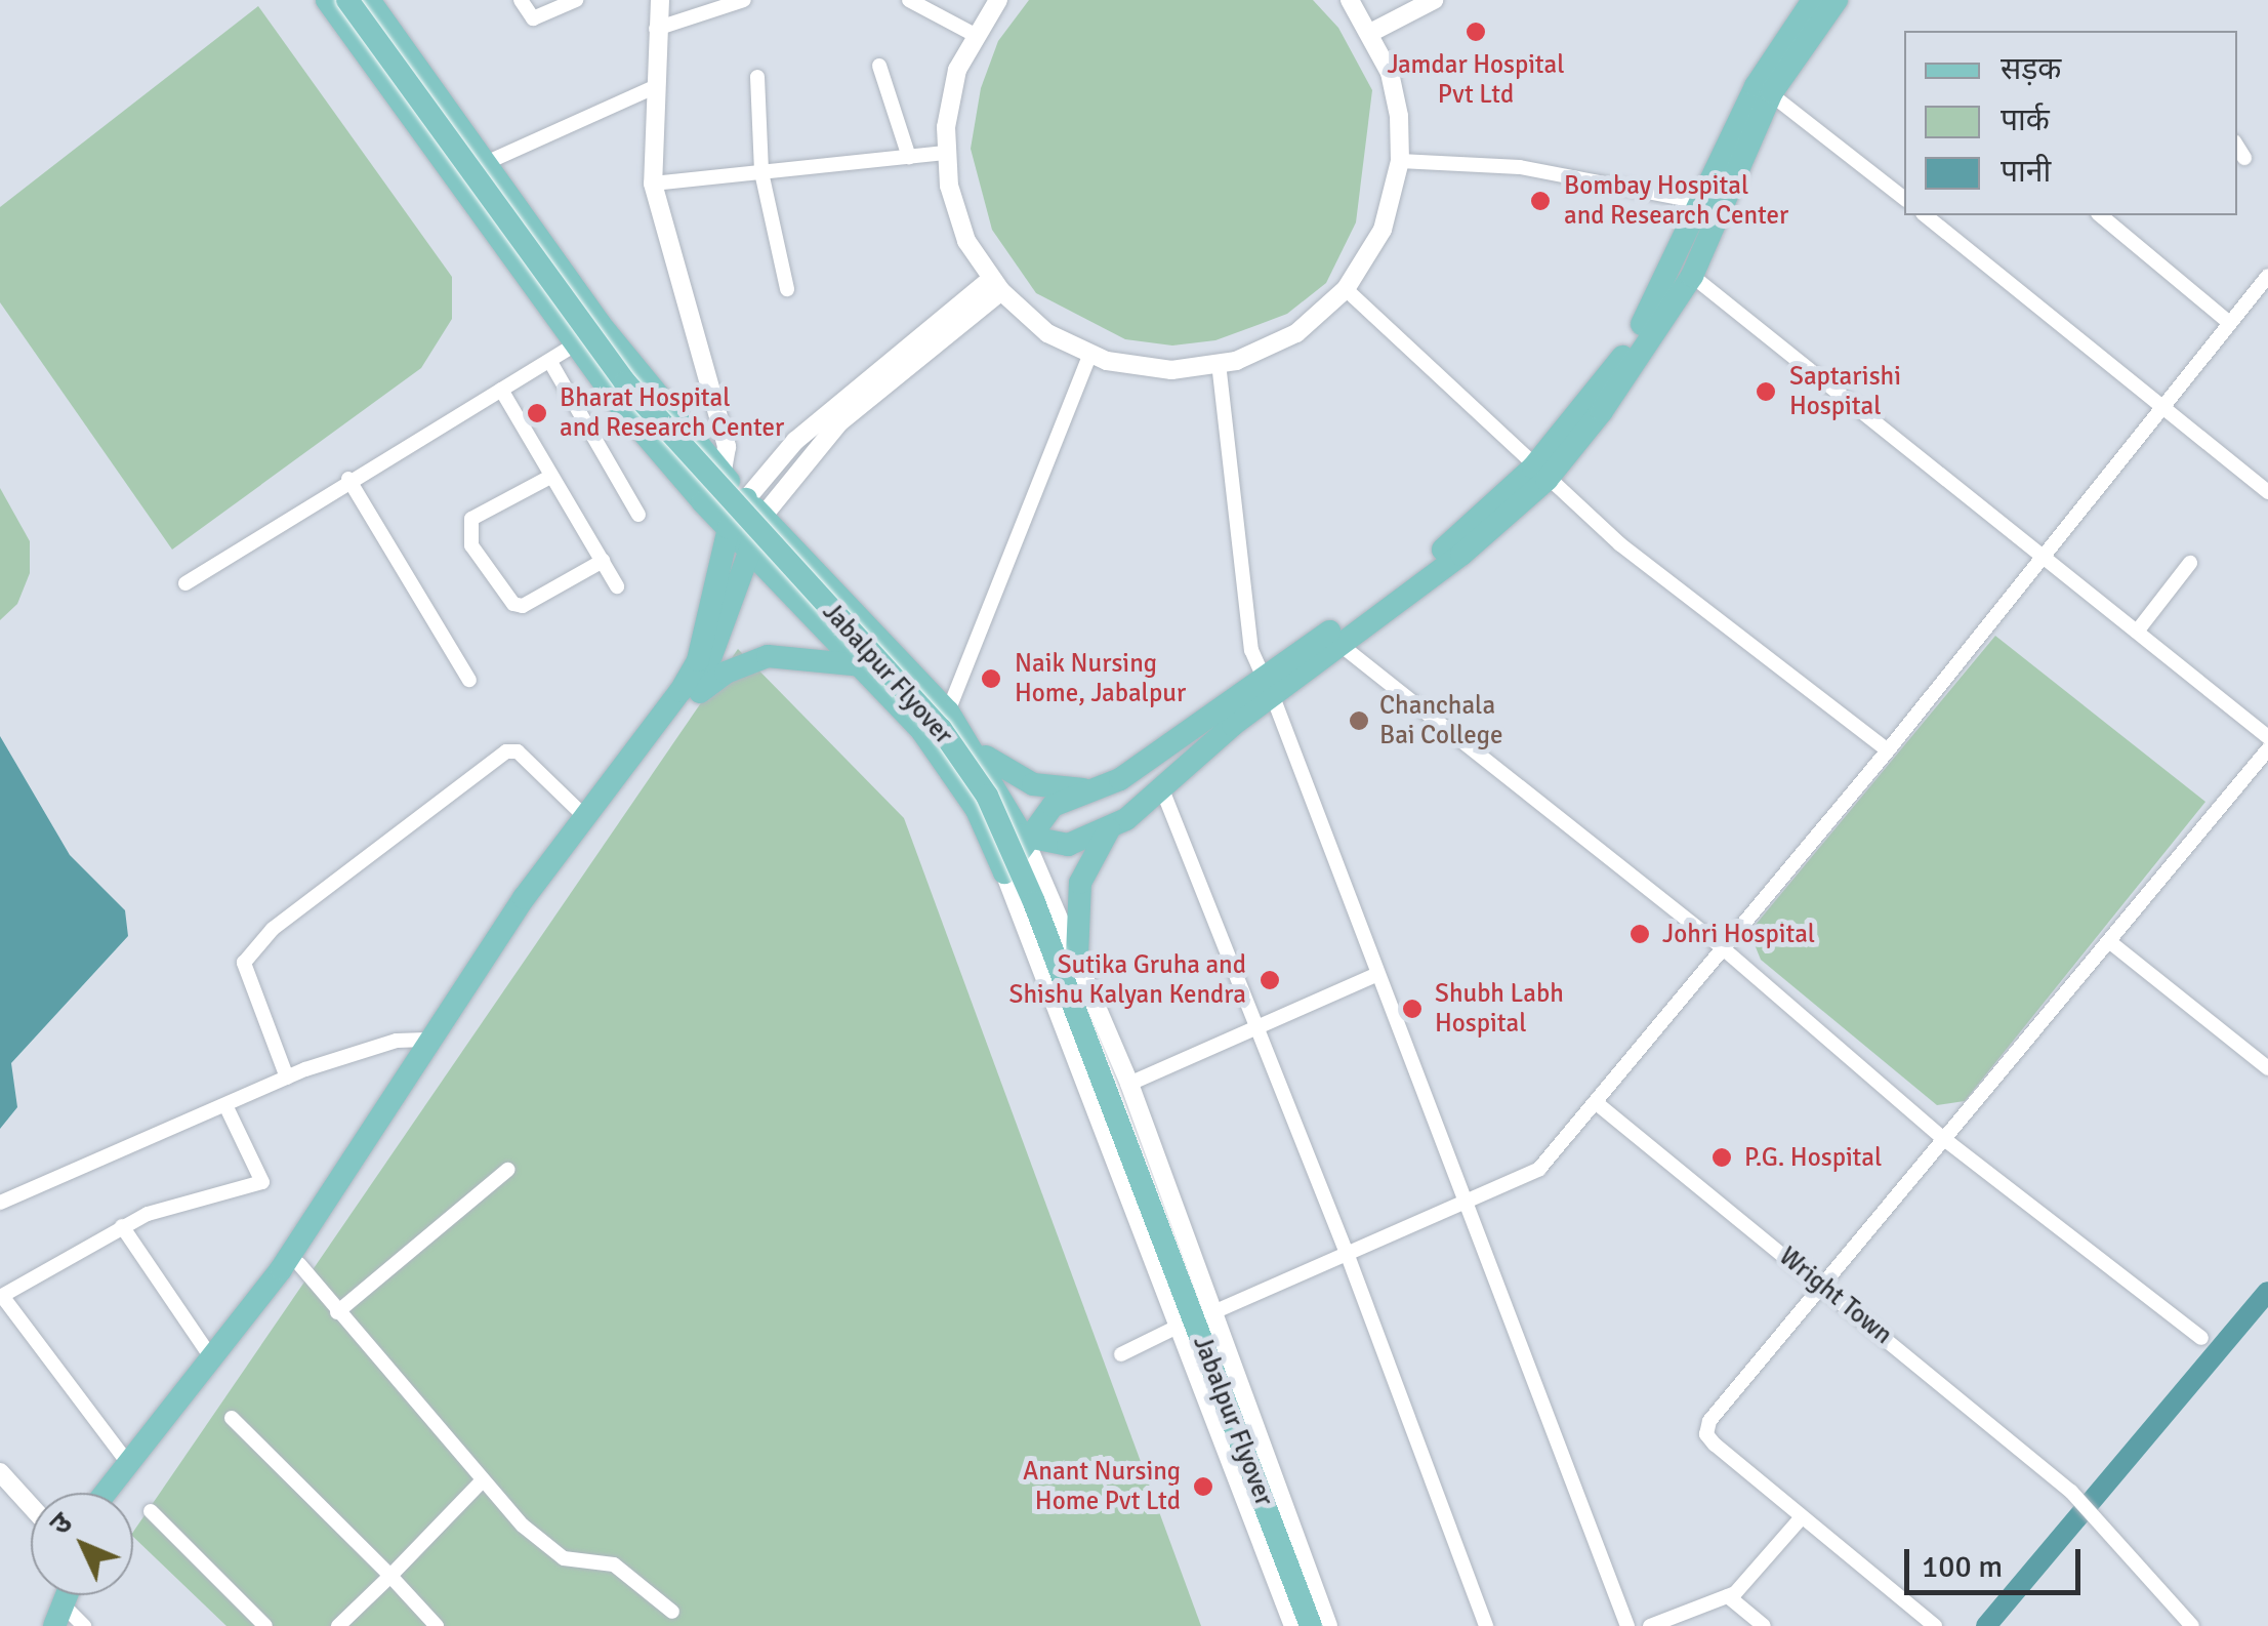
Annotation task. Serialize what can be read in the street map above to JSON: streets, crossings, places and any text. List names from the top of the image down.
{
  "streets": {
    "main road": ["Jabalpur Flyover"],
    "street": ["Wright Town"]
  },
  "places": [
    "Jamdar Hospital Pvt Ltd",
    "Bombay Hospital and Research Center",
    "Saptarishi Hospital",
    "Bharat Hospital and Research Center",
    "Naik Nursing Home, Jabalpur",
    "Chanchala Bai College",
    "Johri Hospital",
    "Sutika Gruha and Shishu Kalyan Kendra",
    "Shubh Labh Hospital",
    "P.G. Hospital",
    "Anant Nursing Home Pvt Ltd"
  ],
  "legend": ["सड़क", "पार्क", "पानी"],
  "scale_bar": "100 m",
  "north": "top left"
}
